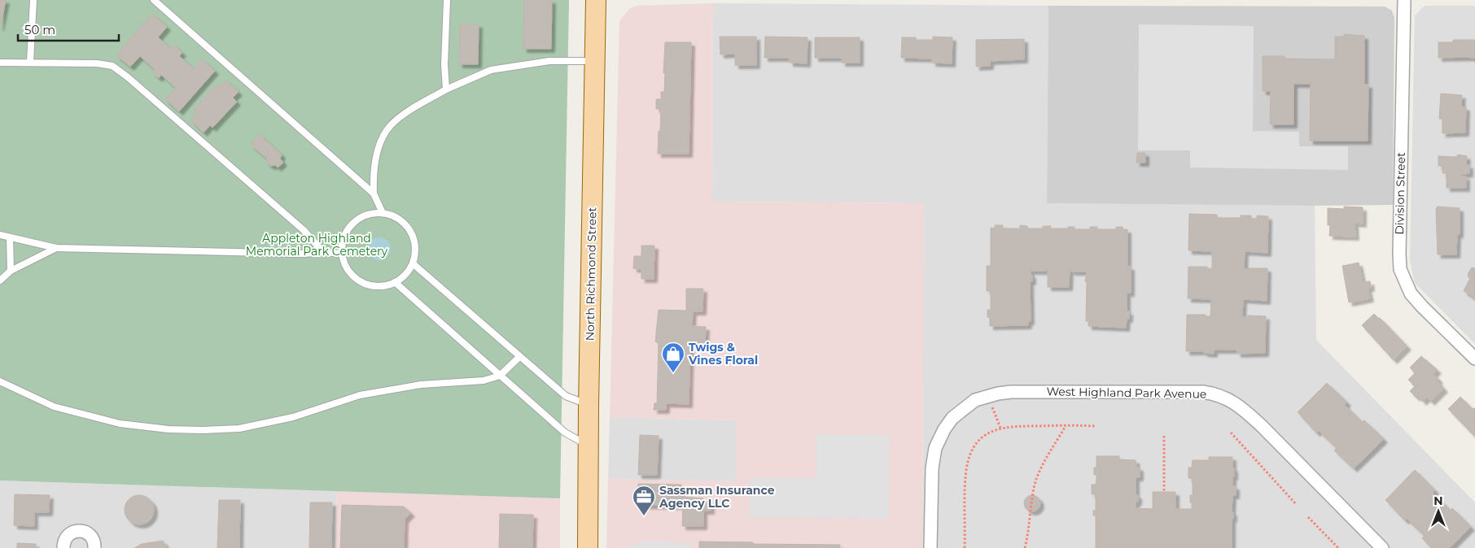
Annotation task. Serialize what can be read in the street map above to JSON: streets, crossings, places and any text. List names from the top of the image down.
{
  "streets": {
    "main road": ["North Richmond Street"],
    "street": ["Division Street", "West Highland Park Avenue"]
  },
  "parks": ["Appleton Highland Memorial Park Cemetery"],
  "places": {
    "shop": ["Twigs & Vines Floral"],
    "office": ["Sassman Insurance Agency LLC"]
  },
  "scale_bar": "50 m",
  "north": "top"
}
